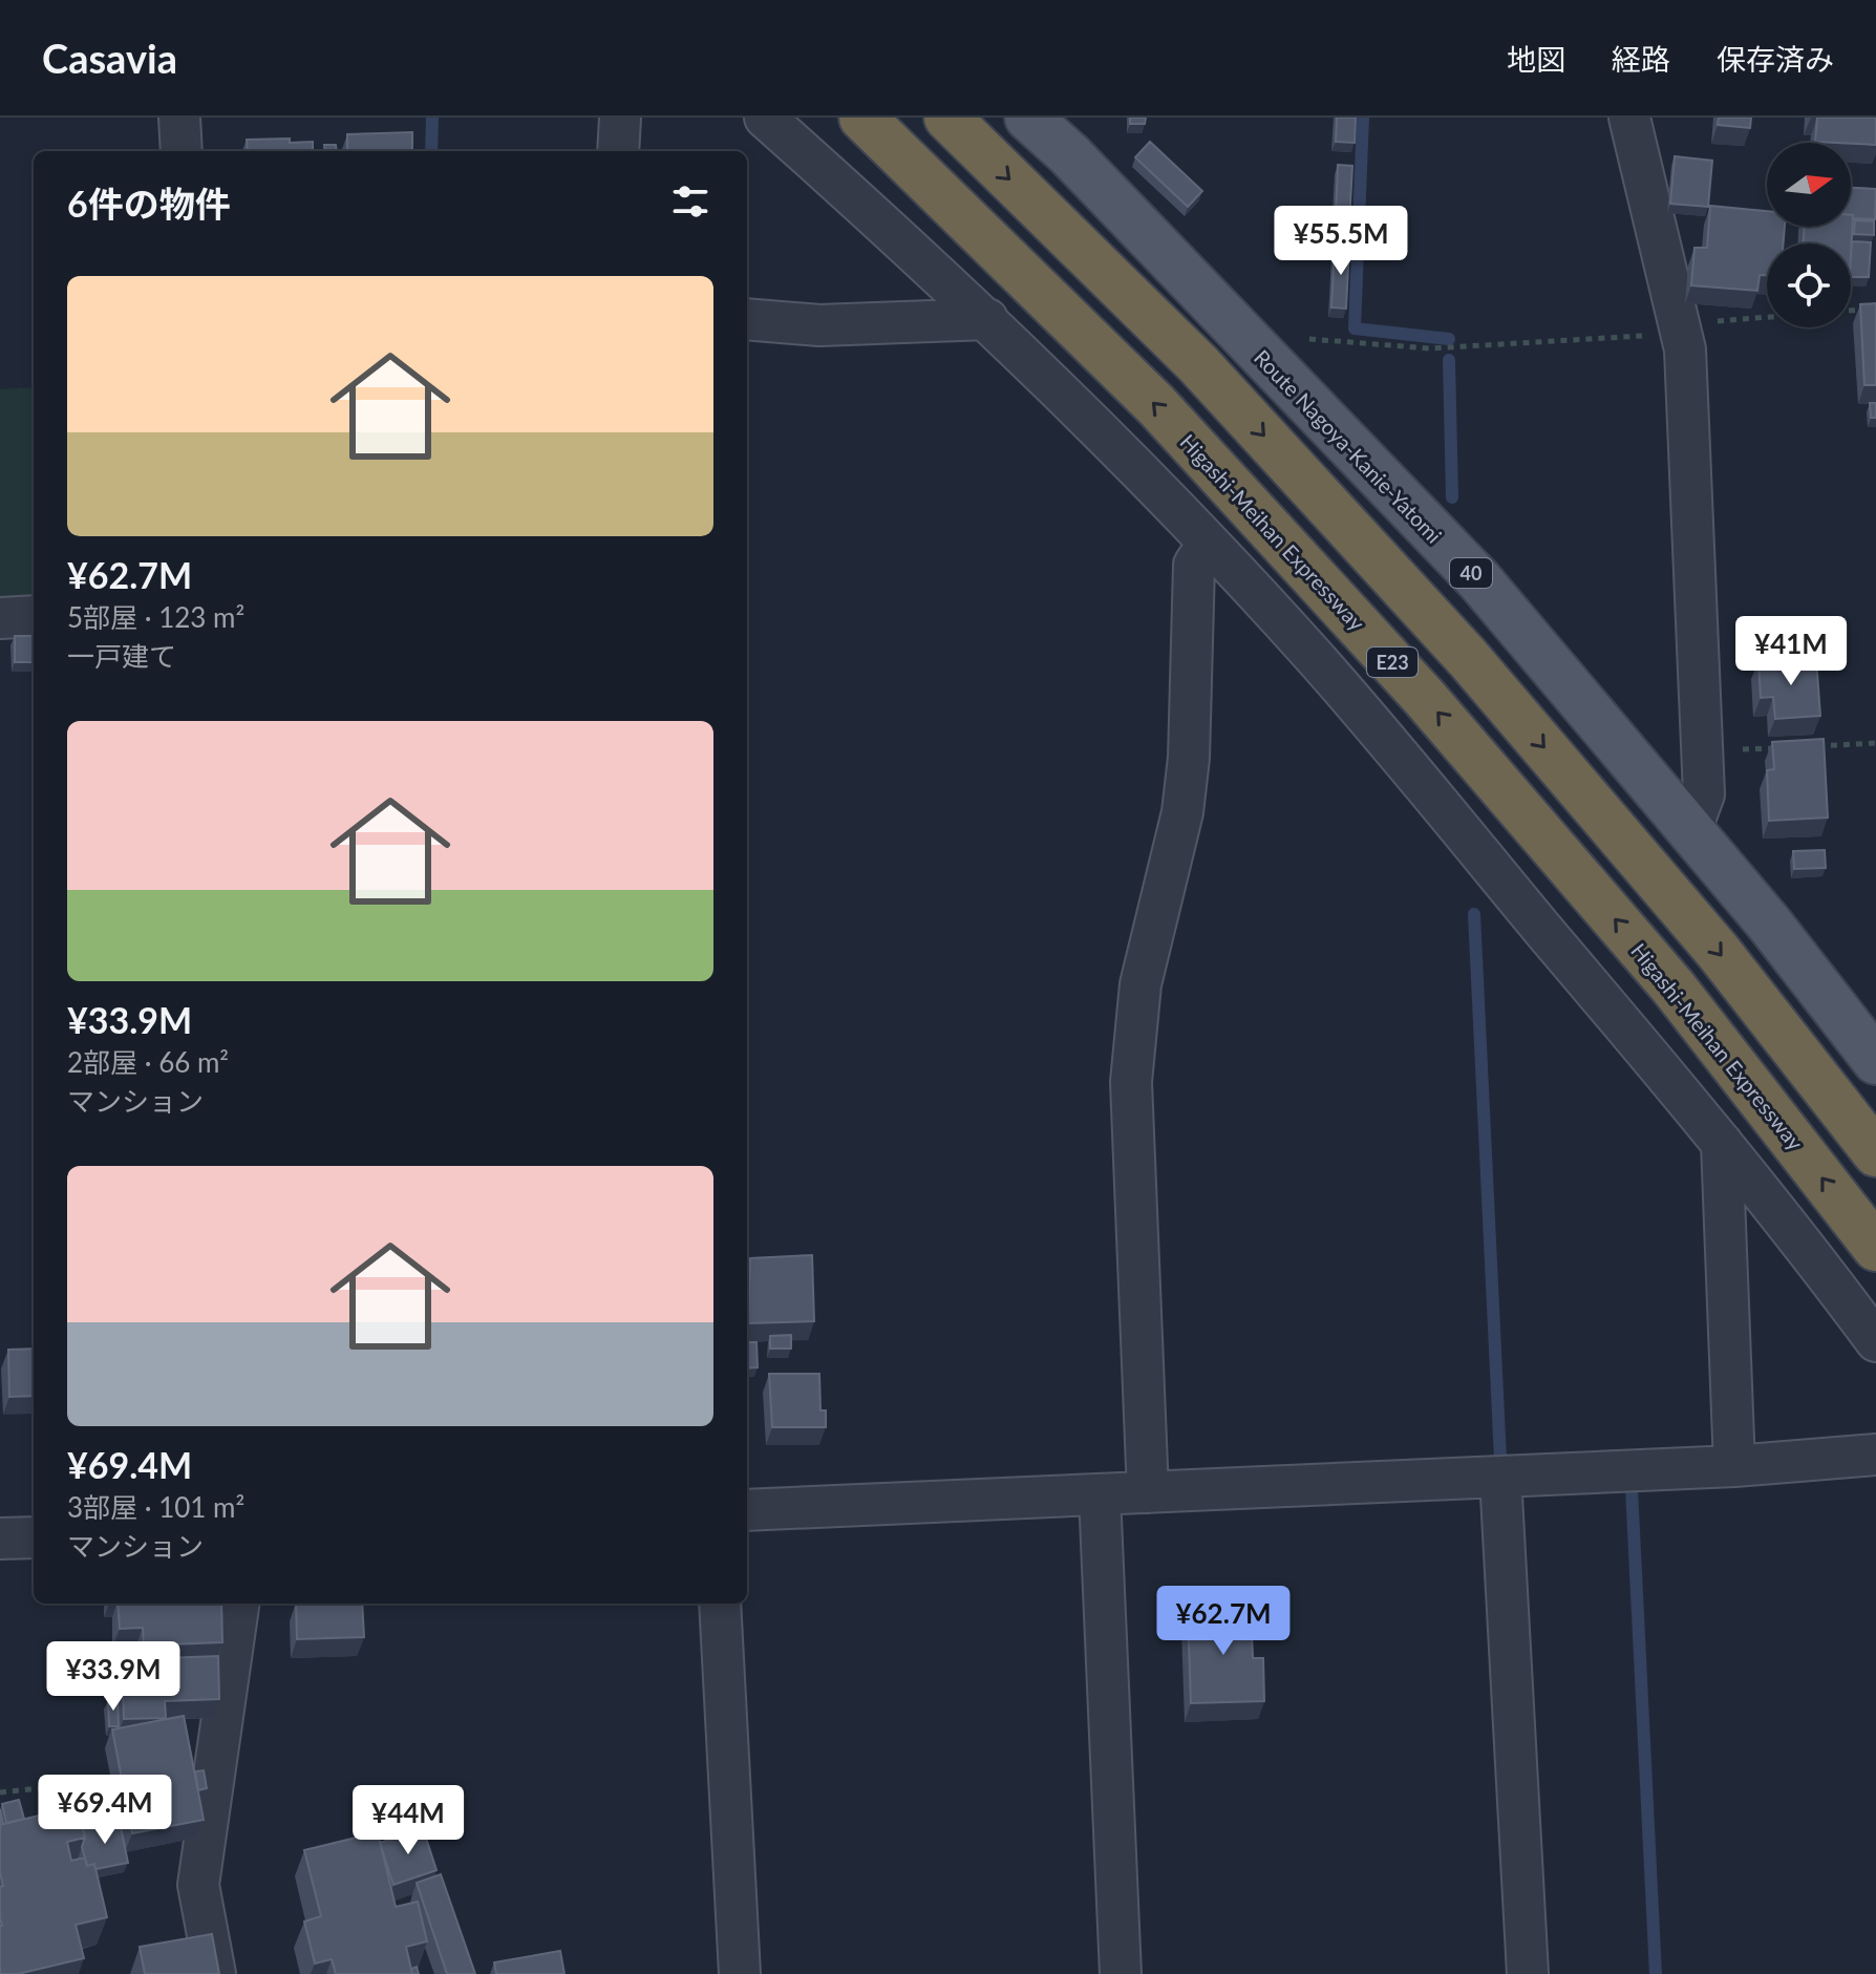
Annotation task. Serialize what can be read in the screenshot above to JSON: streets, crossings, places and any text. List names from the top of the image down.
{
  "streets": {
    "highway": ["Higashi-Meihan Expressway", "E23"],
    "main road": ["Route Nagoya-Kanie-Yatomi", "40"]
  },
  "north": "right",
  "page": {
    "header": "Casavia",
    "nav": ["地図", "経路", "保存済み"],
    "heading": "6件の物件",
    "price": [
      "¥55.5M",
      "¥41M",
      "¥62.7M",
      "¥33.9M",
      "¥69.4M",
      "¥44M"
    ],
    "list": [
      {
        "name": "¥62.7M",
        "note": "5部屋 · 123 m² · 一戸建て"
      },
      {
        "name": "¥33.9M",
        "note": "2部屋 · 66 m² · マンション"
      },
      {
        "name": "¥69.4M",
        "note": "3部屋 · 101 m² · マンション"
      }
    ]
  }
}
